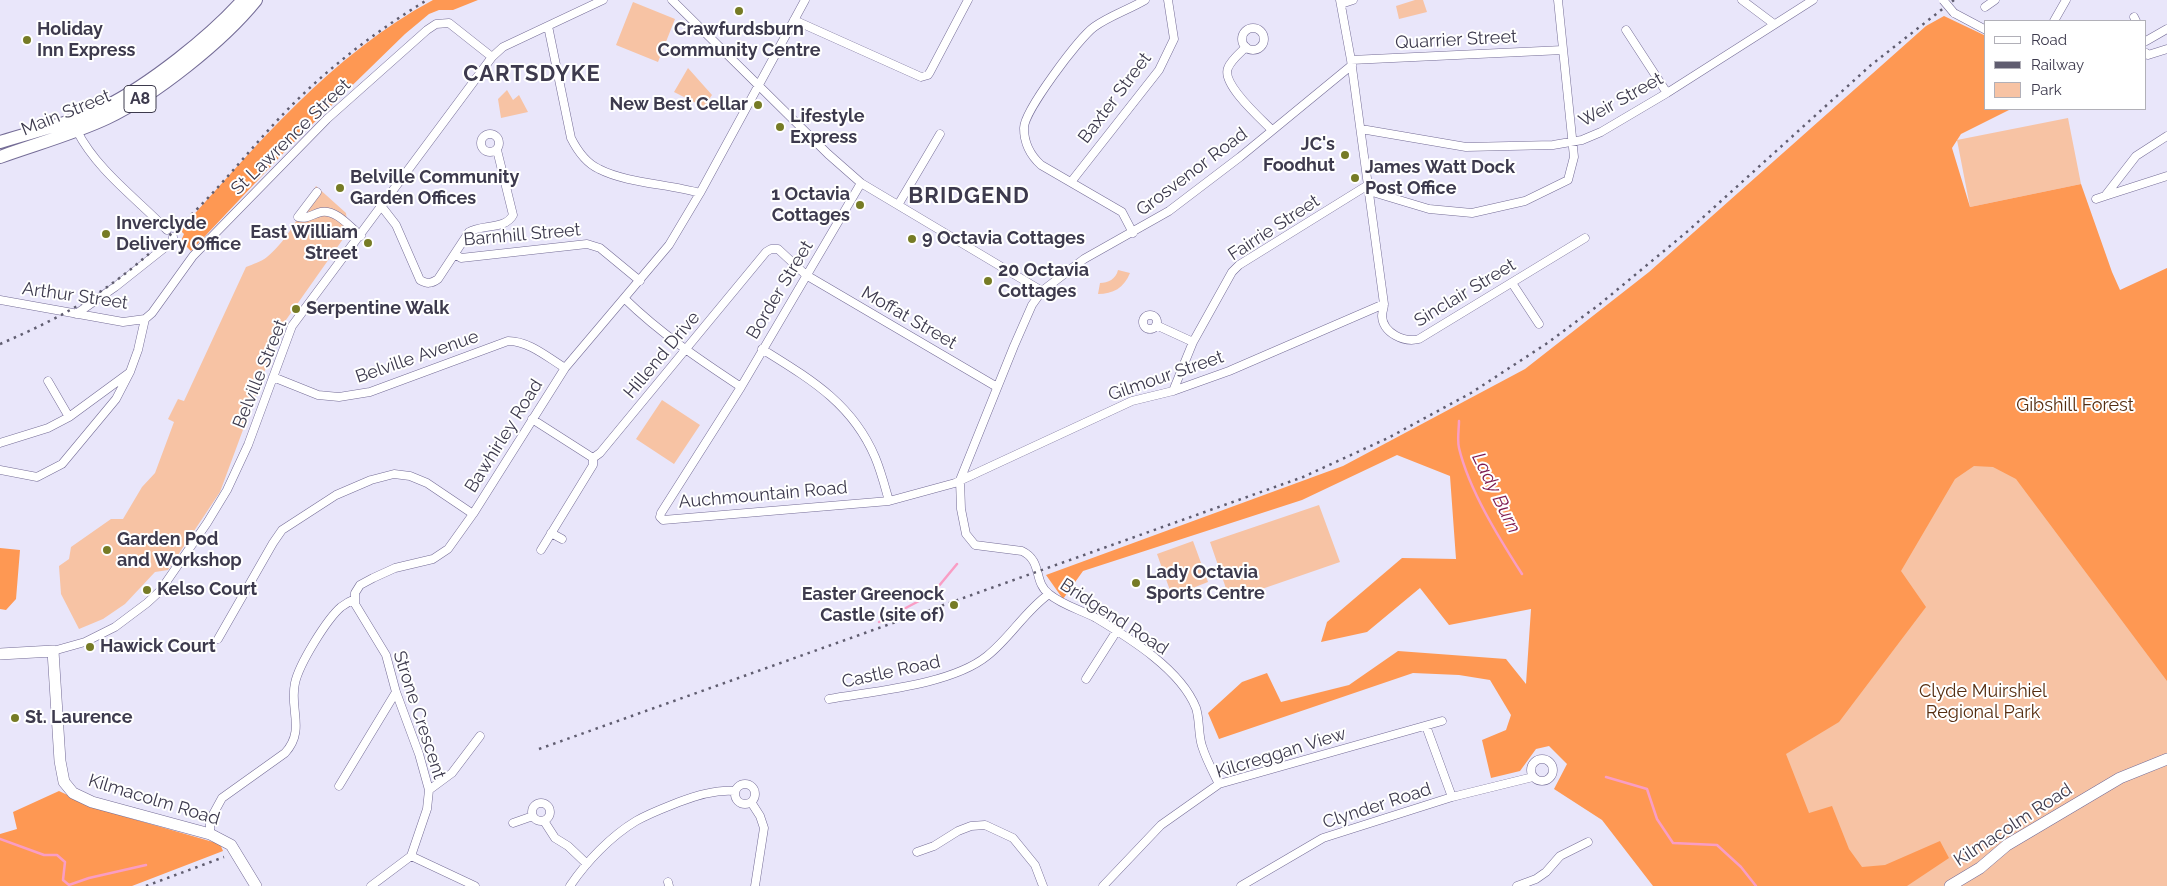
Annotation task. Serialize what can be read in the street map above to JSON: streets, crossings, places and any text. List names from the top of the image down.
{
  "streets": {
    "highway": ["A8", "Main Street"],
    "main road": ["Kilmacolm Road"],
    "street": [
      "Quarrier Street",
      "Baxter Street",
      "Weir Street",
      "St Lawrence Street",
      "Grosvenor Road",
      "Fairrie Street",
      "Barnhill Street",
      "Border Street",
      "Sinclair Street",
      "Arthur Street",
      "Moffat Street",
      "Hillend Drive",
      "Belville Avenue",
      "Belville Street",
      "Gilmour Street",
      "Bawhirley Road",
      "Auchmountain Road",
      "Bridgend Road",
      "Castle Road",
      "Strone Crescent",
      "Kilcreggan View",
      "Clynder Road"
    ]
  },
  "crossings": [
    ["Quarrier Street", "Grosvenor Road"],
    ["Quarrier Street", "Sinclair Street"],
    ["Weir Street", "Sinclair Street"],
    ["St Lawrence Street", "Arthur Street"],
    ["St Lawrence Street", "Belville Street"],
    ["Grosvenor Road", "Sinclair Street"],
    ["Grosvenor Road", "Bridgend Road"],
    ["Fairrie Street", "Sinclair Street"],
    ["Fairrie Street", "Gilmour Street"],
    ["Barnhill Street", "Bawhirley Road"],
    ["Border Street", "Moffat Street"],
    ["Border Street", "Hillend Drive"],
    ["Border Street", "Auchmountain Road"],
    ["Sinclair Street", "Gilmour Street"],
    ["Moffat Street", "Hillend Drive"],
    ["Moffat Street", "Bridgend Road"],
    ["Belville Avenue", "Belville Street"],
    ["Belville Avenue", "Bawhirley Road"],
    ["Belville Street", "Kilmacolm Road"],
    ["Gilmour Street", "Auchmountain Road"],
    ["Gilmour Street", "Bridgend Road"],
    ["Bawhirley Road", "Strone Crescent"],
    ["Bawhirley Road", "Kilmacolm Road"],
    ["Auchmountain Road", "Bridgend Road"],
    ["Bridgend Road", "Castle Road"],
    ["Bridgend Road", "Kilcreggan View"]
  ],
  "districts": ["CARTSDYKE", "BRIDGEND"],
  "water": ["Lady Burn"],
  "parks": ["Gibshill Forest", "Clyde Muirshiel Regional Park"],
  "places": [
    "Crawfurdsburn Community Centre",
    "Holiday Inn Express",
    "New Best Cellar",
    "Lifestyle Express",
    "JC's Foodhut",
    "James Watt Dock Post Office",
    "Belville Community Garden Offices",
    "1 Octavia Cottages",
    "Inverclyde Delivery Office",
    "9 Octavia Cottages",
    "East William Street",
    "20 Octavia Cottages",
    "Serpentine Walk",
    "Garden Pod and Workshop",
    "Lady Octavia Sports Centre",
    "Kelso Court",
    "Easter Greenock Castle (site of)",
    "Hawick Court",
    "St. Laurence"
  ],
  "legend": ["Road", "Railway", "Park"]
}
